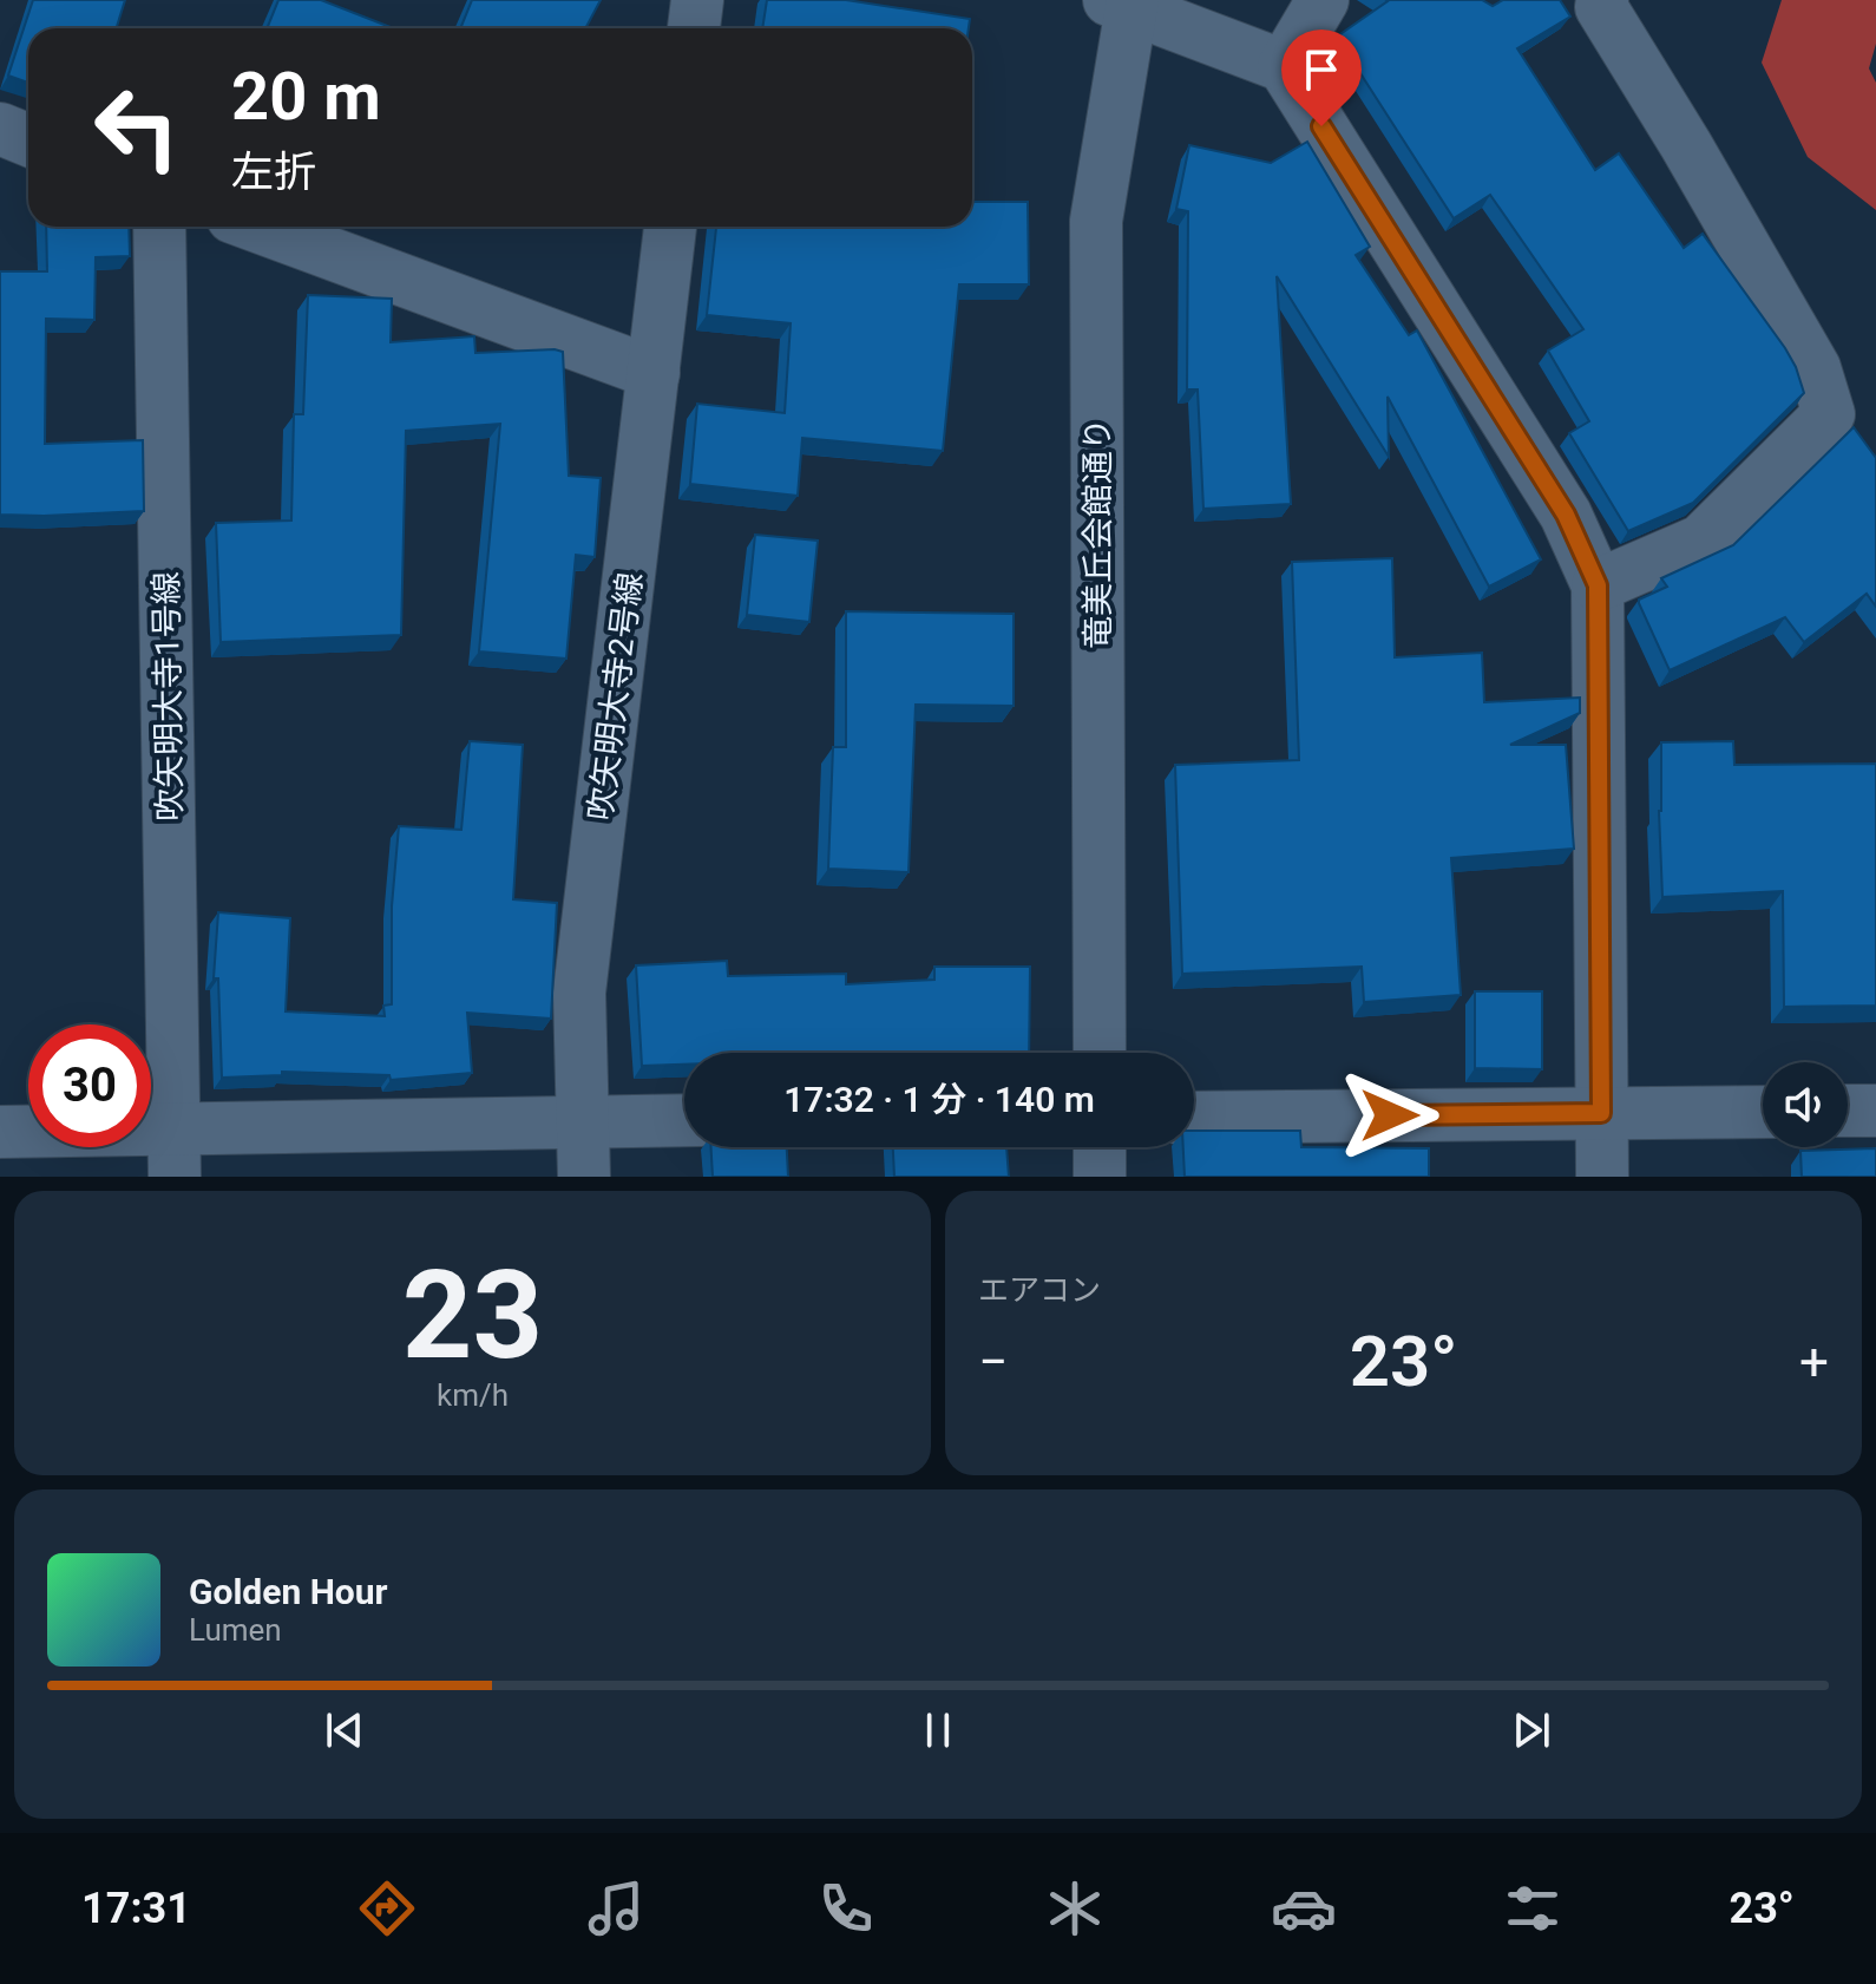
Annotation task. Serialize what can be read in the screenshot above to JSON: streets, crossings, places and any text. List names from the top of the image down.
{
  "streets": {
    "street": ["竜美丘会館通り", "吹矢明大寺1号線", "吹矢明大寺2号線"]
  },
  "page": {
    "turn": ["20 m", "左折"],
    "limit": "30",
    "trip": "17:32 · 1 分 · 140 m",
    "tile": [
      ["23", "km/h"],
      "エアコン"
    ],
    "heat": ["−", "23°", "+"],
    "song": ["Golden Hour", "Lumen"],
    "tabs": ["17:31", "23°"]
  }
}
